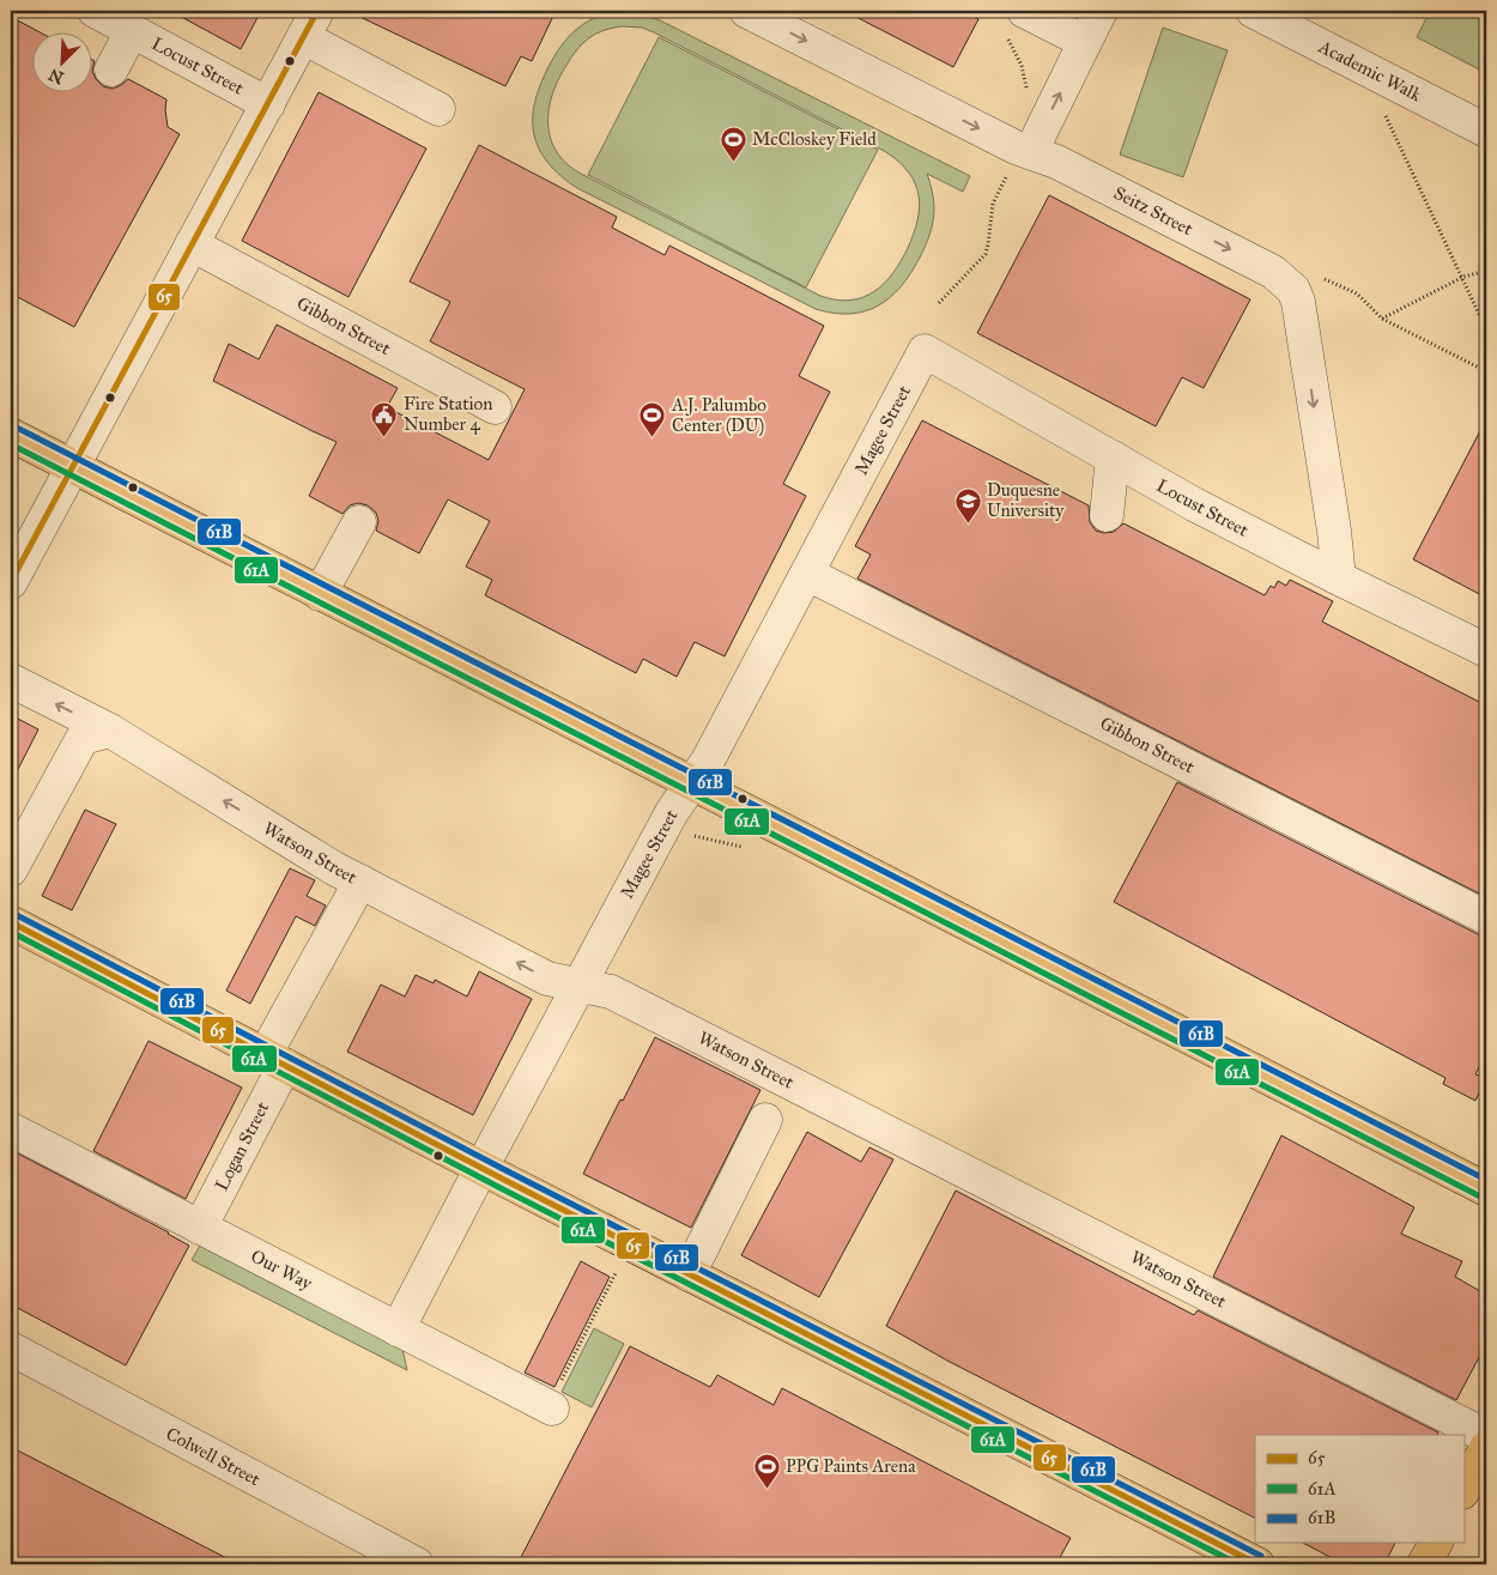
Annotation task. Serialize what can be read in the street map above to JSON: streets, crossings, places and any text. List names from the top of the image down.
{
  "streets": {
    "street": [
      "Locust Street",
      "Academic Walk",
      "Seitz Street",
      "Gibbon Street",
      "Magee Street",
      "Watson Street",
      "Logan Street",
      "Our Way",
      "Colwell Street"
    ]
  },
  "crossings": [
    ["Locust Street", "Seitz Street"],
    ["Locust Street", "Magee Street"],
    ["Gibbon Street", "Magee Street"],
    ["Magee Street", "Watson Street"],
    ["Magee Street", "Our Way"],
    ["Watson Street", "Logan Street"],
    ["Logan Street", "Our Way"]
  ],
  "one_way": ["Seitz Street", "Watson Street"],
  "places": {
    "sports": ["McCloskey Field", "A.J. Palumbo Center (DU)", "PPG Paints Arena"],
    "public building": ["Fire Station Number 4"],
    "school or university": ["Duquesne University"]
  },
  "lines": ["transit line 65", "transit line 61B", "transit line 61A"],
  "legend": ["65", "61A", "61B"],
  "north": "bottom left"
}
